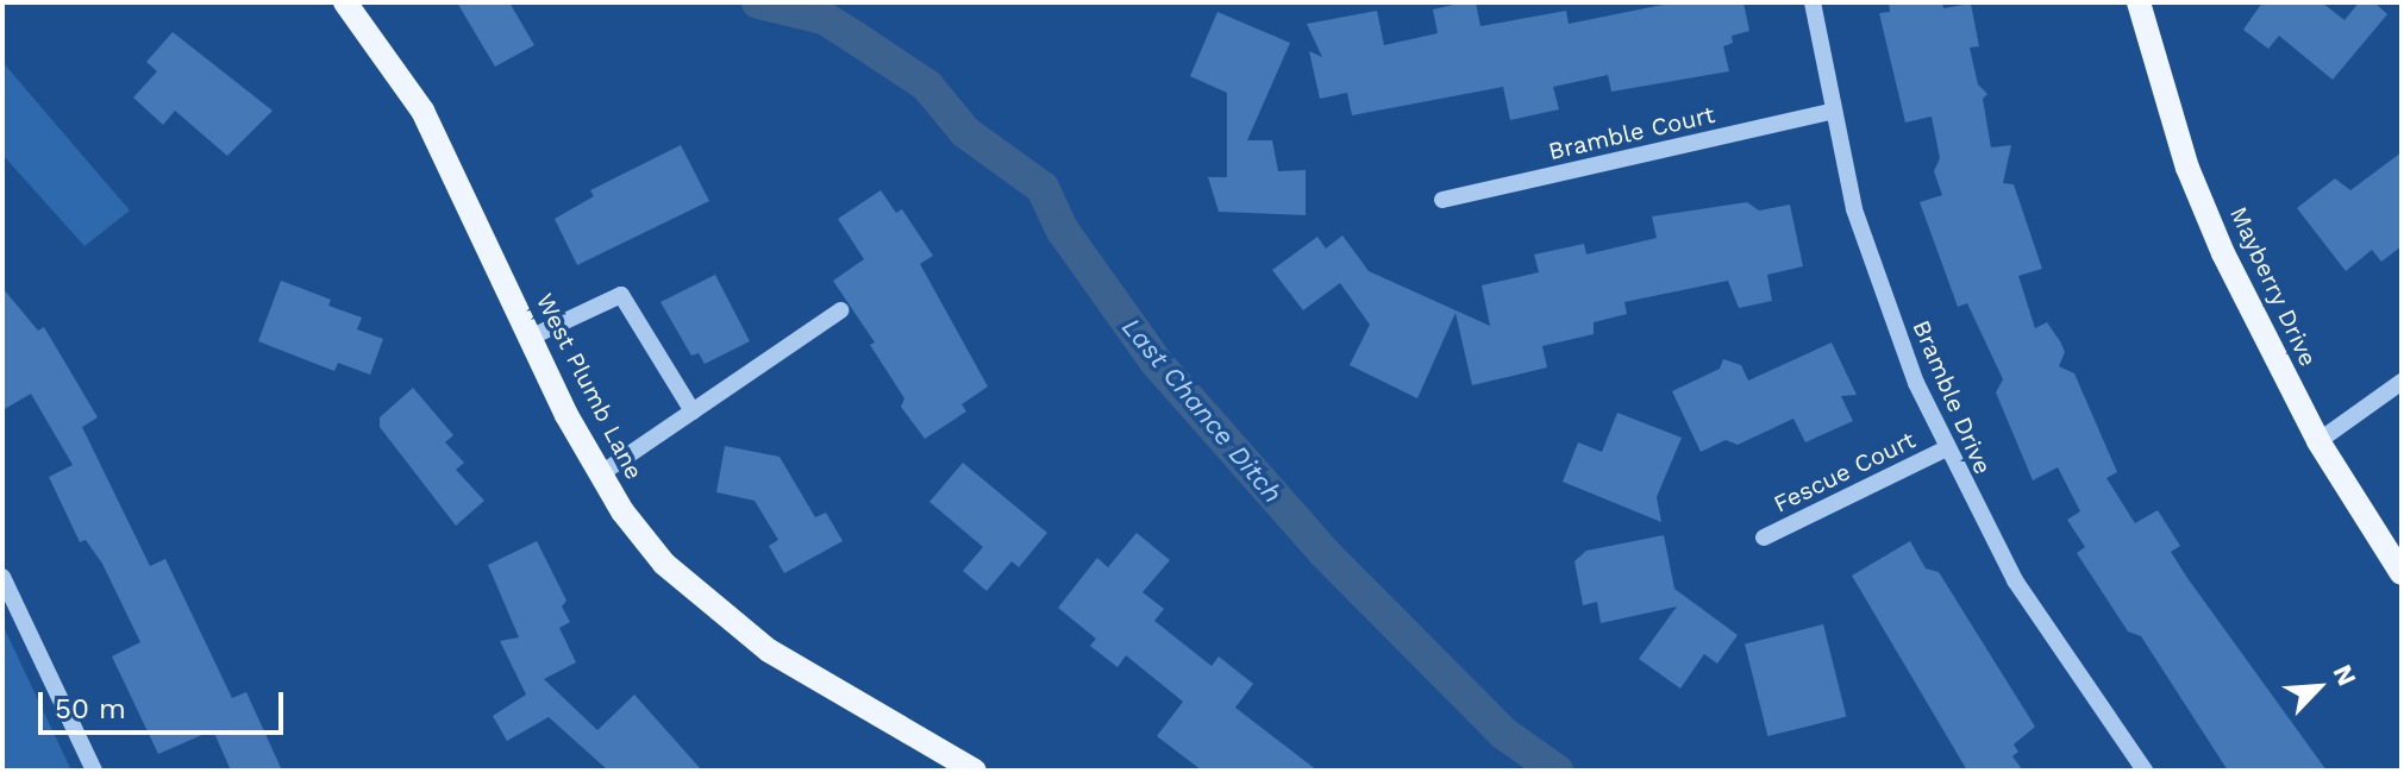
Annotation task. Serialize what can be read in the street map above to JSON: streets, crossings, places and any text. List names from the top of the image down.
{
  "streets": {
    "main road": ["Mayberry Drive", "West Plumb Lane"],
    "street": ["Bramble Court", "Bramble Drive", "Fescue Court"]
  },
  "crossings": [
    ["Bramble Court", "Bramble Drive"],
    ["Bramble Drive", "Fescue Court"]
  ],
  "water": ["Last Chance Ditch"],
  "scale_bar": "50 m",
  "north": "top right"
}
